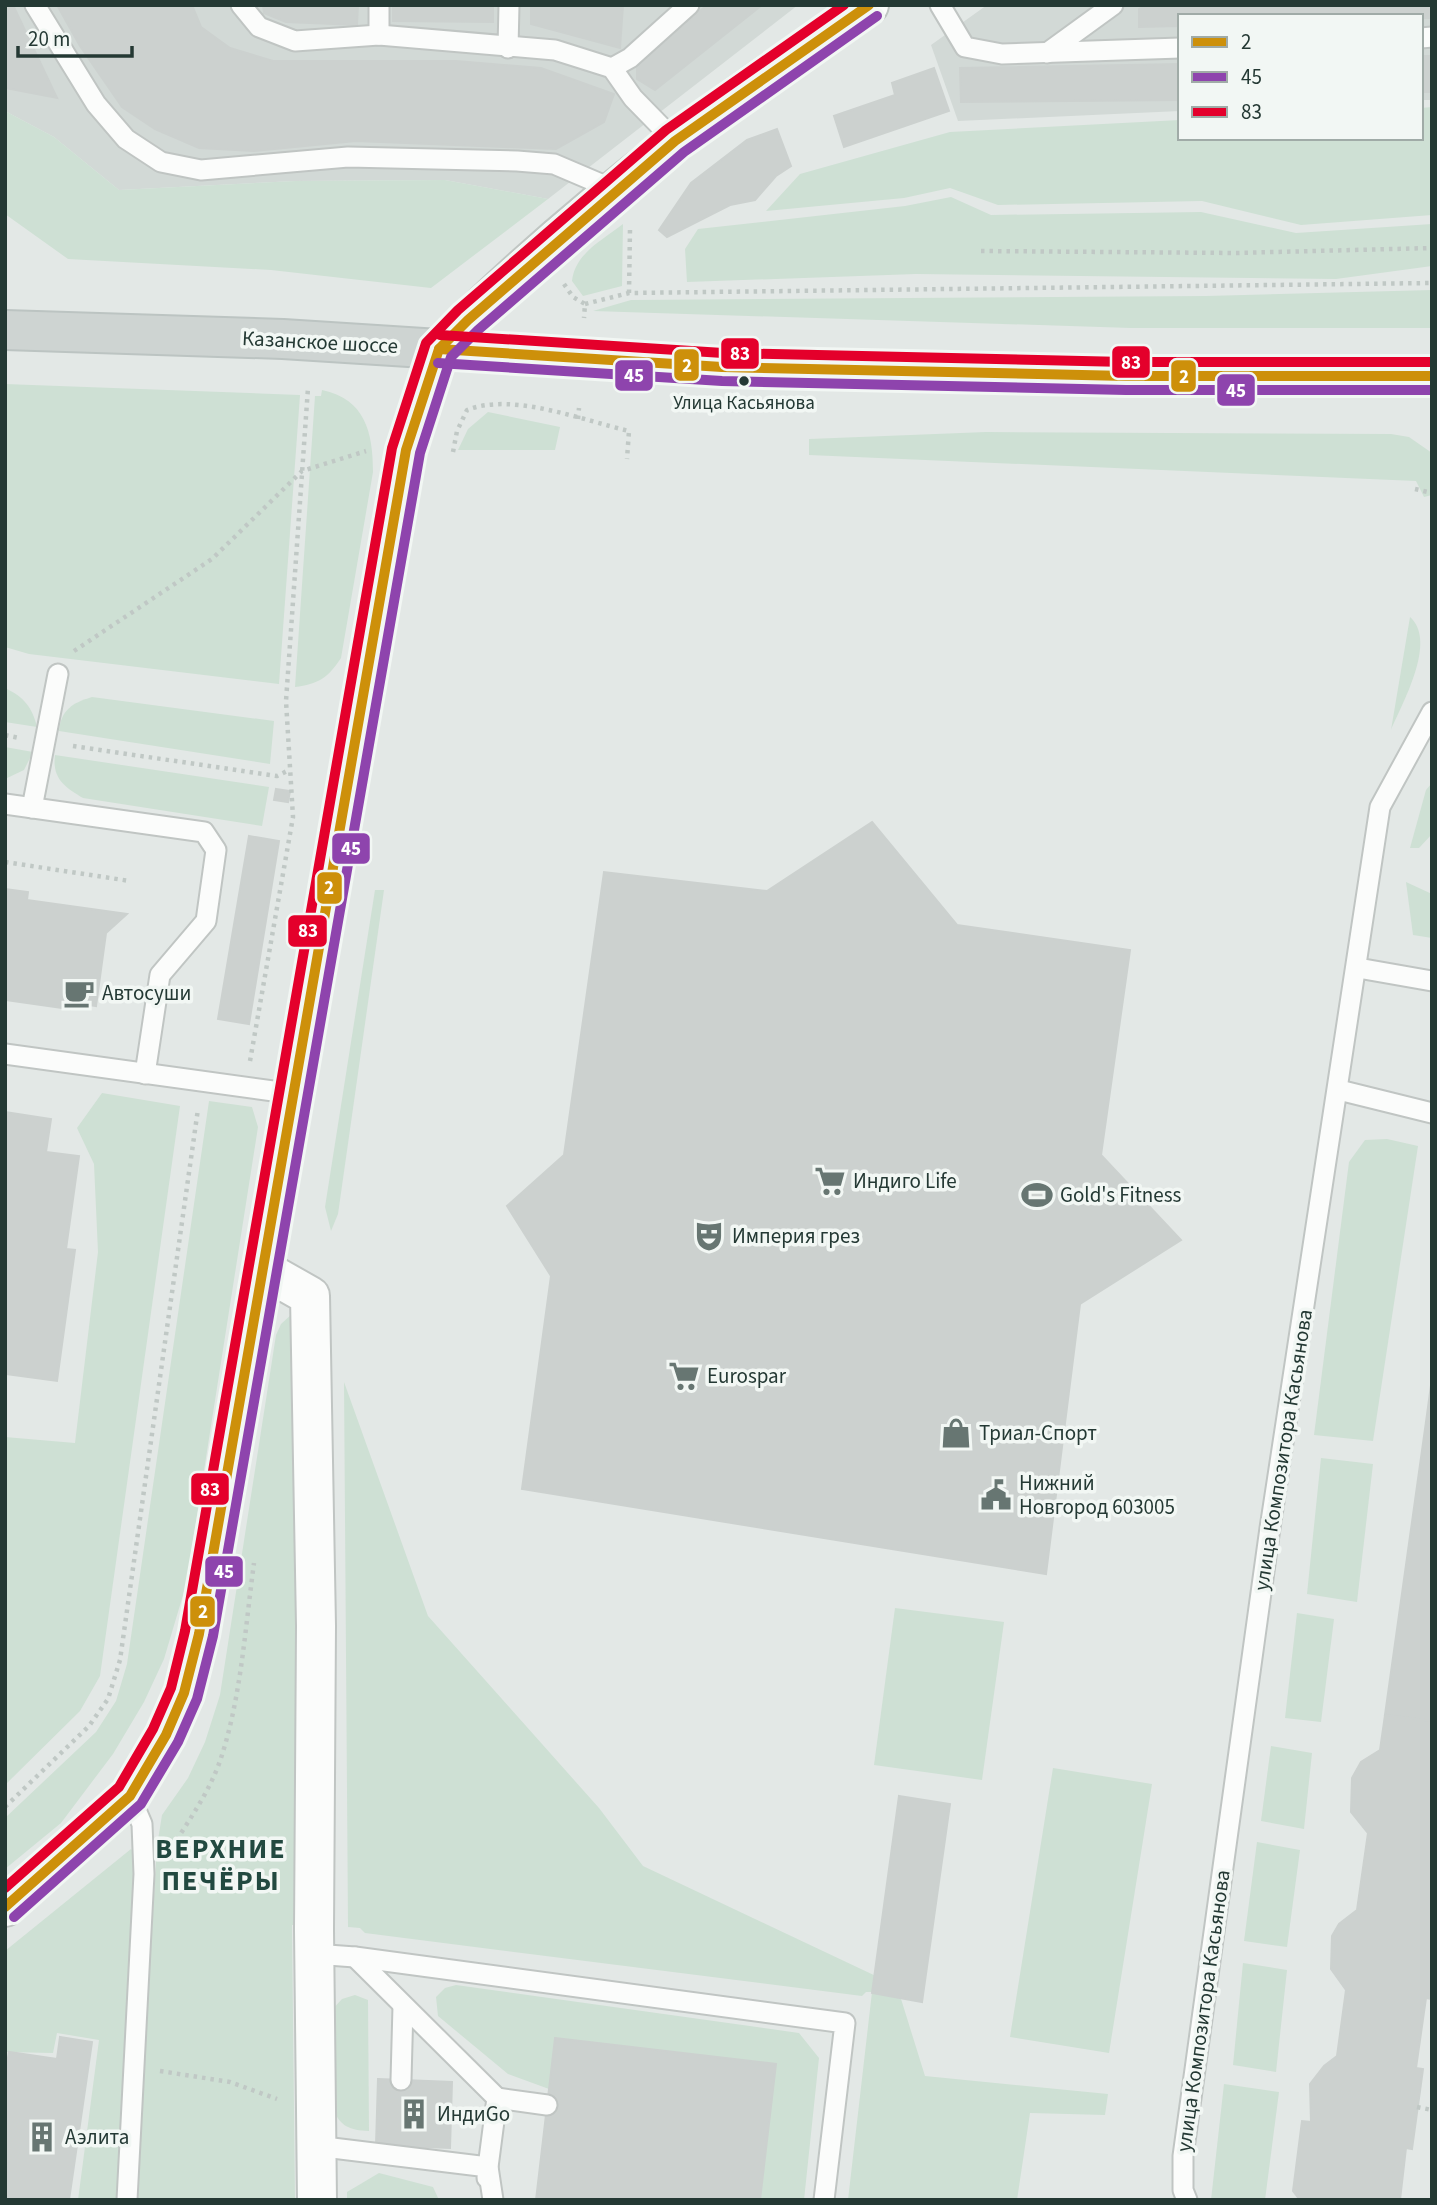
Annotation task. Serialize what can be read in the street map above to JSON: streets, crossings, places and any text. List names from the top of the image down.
{
  "streets": {
    "main road": ["Казанское шоссе"],
    "lane": ["улица Композитора Касьянова"]
  },
  "districts": ["ВЕРХНИЕ ПЕЧЁРЫ"],
  "places": {
    "other": ["Улица Касьянова"],
    "cafe": ["Автосуши"],
    "supermarket": ["Индиго Life", "Eurospar"],
    "sports": ["Gold's Fitness"],
    "theatre": ["Империя грез"],
    "shop": ["Триал-Спорт"],
    "public building": ["Нижний Новгород 603005"],
    "building": ["ИндиGo", "Аэлита"]
  },
  "lines": ["transit line 2", "transit line 83", "transit line 45"],
  "legend": ["2", "45", "83"],
  "scale_bar": "20 m"
}
